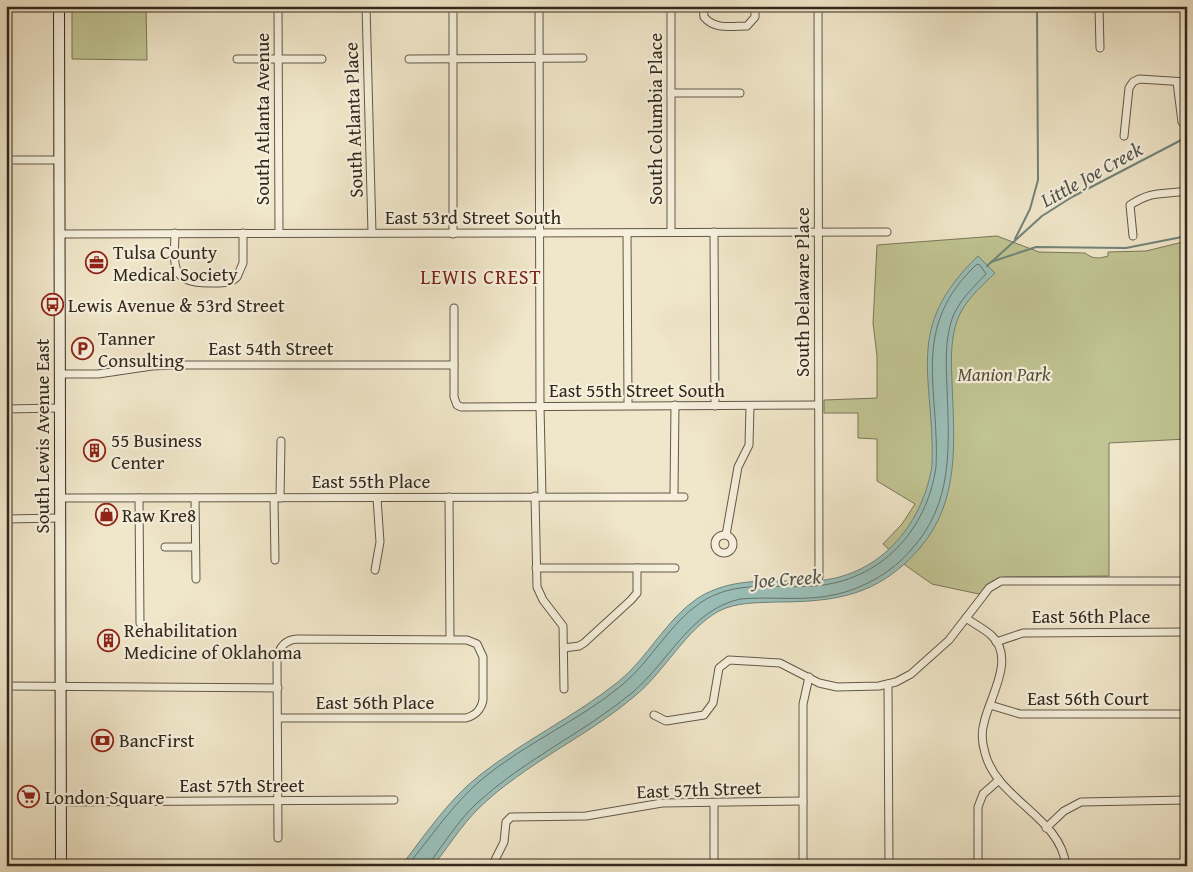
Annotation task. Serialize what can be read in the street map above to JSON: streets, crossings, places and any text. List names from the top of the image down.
{
  "streets": {
    "main road": ["South Lewis Avenue East"],
    "street": [
      "South Atlanta Avenue",
      "South Columbia Place",
      "South Atlanta Place",
      "East 53rd Street South",
      "South Delaware Place",
      "East 54th Street",
      "East 55th Street South",
      "East 55th Place",
      "East 56th Place",
      "East 56th Court",
      "East 57th Street"
    ]
  },
  "crossings": [
    ["South Atlanta Avenue", "East 53rd Street South"],
    ["South Columbia Place", "East 53rd Street South"],
    ["South Atlanta Place", "East 53rd Street South"],
    ["East 53rd Street South", "South Delaware Place"],
    ["East 53rd Street South", "South Lewis Avenue East"],
    ["South Delaware Place", "East 55th Street South"],
    ["East 54th Street", "East 55th Street South"],
    ["East 54th Street", "South Lewis Avenue East"],
    ["South Lewis Avenue East", "East 55th Place"],
    ["South Lewis Avenue East", "East 57th Street"]
  ],
  "districts": ["LEWIS CREST"],
  "water": ["Little Joe Creek", "Joe Creek"],
  "parks": ["Manion Park"],
  "places": {
    "office": ["Tulsa County Medical Society"],
    "bus stop": ["Lewis Avenue & 53rd Street"],
    "parking": ["Tanner Consulting"],
    "building": ["55 Business Center", "Rehabilitation Medicine of Oklahoma"],
    "shop": ["Raw Kre8"],
    "bank": ["BancFirst"],
    "supermarket": ["London Square"]
  }
}
